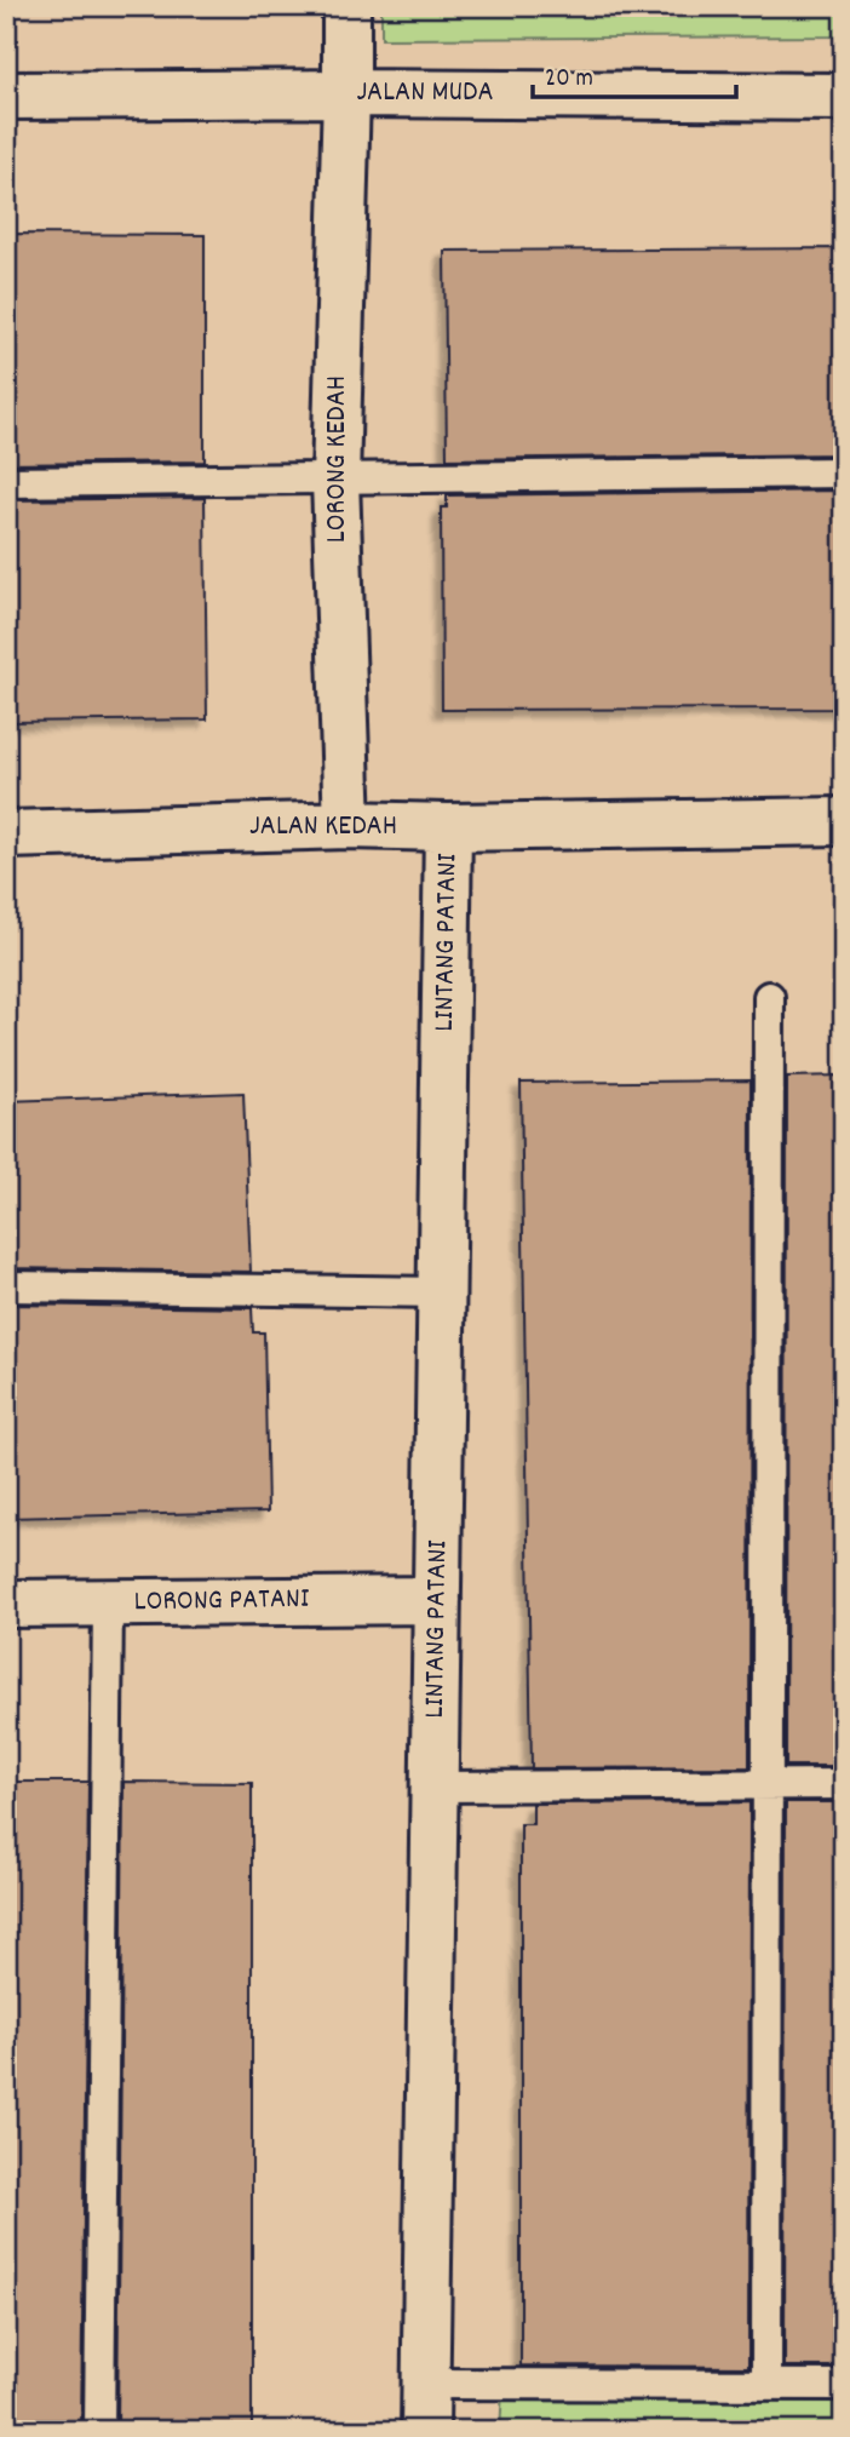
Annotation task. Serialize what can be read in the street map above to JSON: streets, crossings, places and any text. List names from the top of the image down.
{
  "streets": {
    "street": [
      "JALAN MUDA",
      "LORONG KEDAH",
      "JALAN KEDAH",
      "LINTANG PATANI",
      "LORONG PATANI"
    ]
  },
  "crossings": [
    ["JALAN MUDA", "LORONG KEDAH"],
    ["LORONG KEDAH", "JALAN KEDAH"],
    ["JALAN KEDAH", "LINTANG PATANI"],
    ["LINTANG PATANI", "LORONG PATANI"]
  ],
  "scale_bar": "20 m"
}
